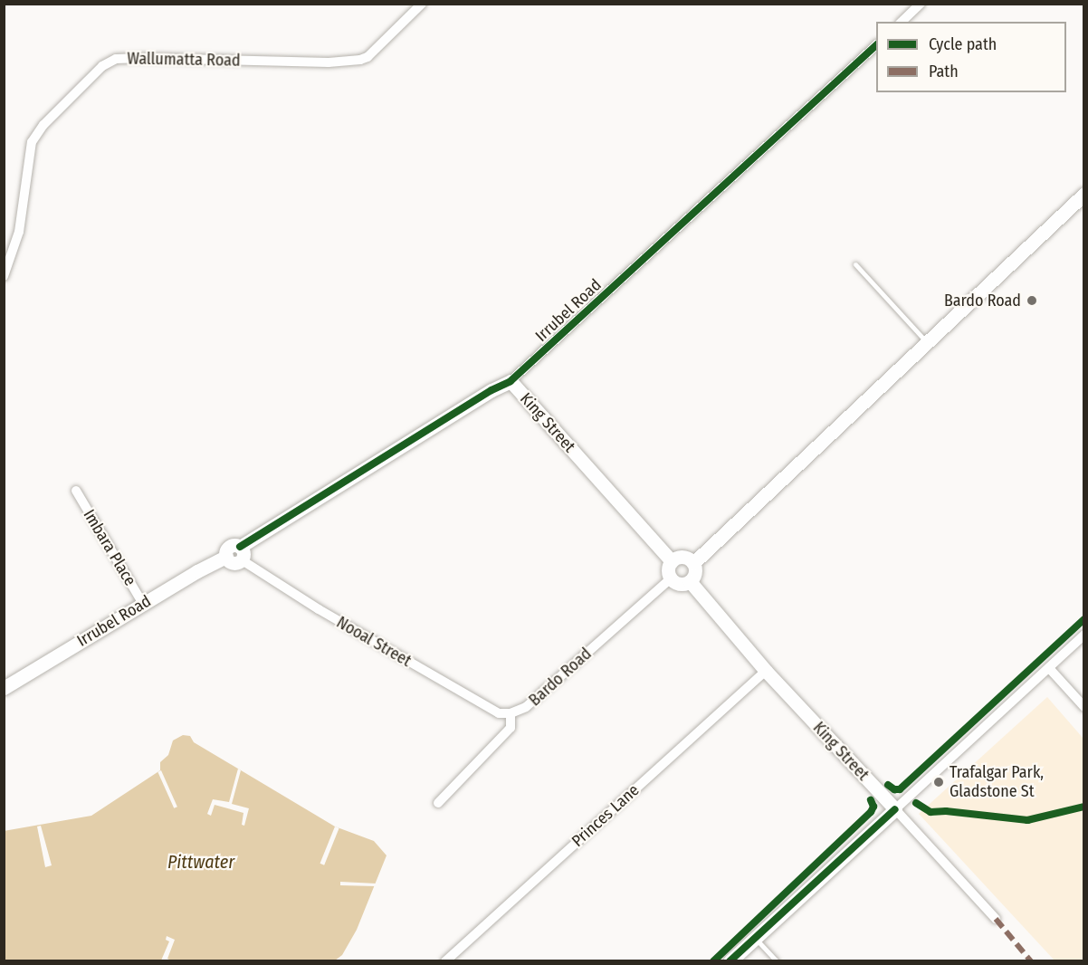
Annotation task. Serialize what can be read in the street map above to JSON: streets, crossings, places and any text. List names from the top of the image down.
{
  "streets": {
    "street": [
      "Wallumatta Road",
      "Irrubel Road",
      "King Street",
      "Imbara Place",
      "Nooal Street",
      "Bardo Road",
      "Princes Lane"
    ]
  },
  "crossings": [
    ["Irrubel Road", "King Street"],
    ["Irrubel Road", "Imbara Place"],
    ["Irrubel Road", "Nooal Street"],
    ["King Street", "Bardo Road"],
    ["King Street", "Princes Lane"],
    ["Nooal Street", "Bardo Road"]
  ],
  "water": ["Pittwater"],
  "places": ["Bardo Road", "Trafalgar Park, Gladstone St"],
  "legend": ["Cycle path", "Path"]
}
